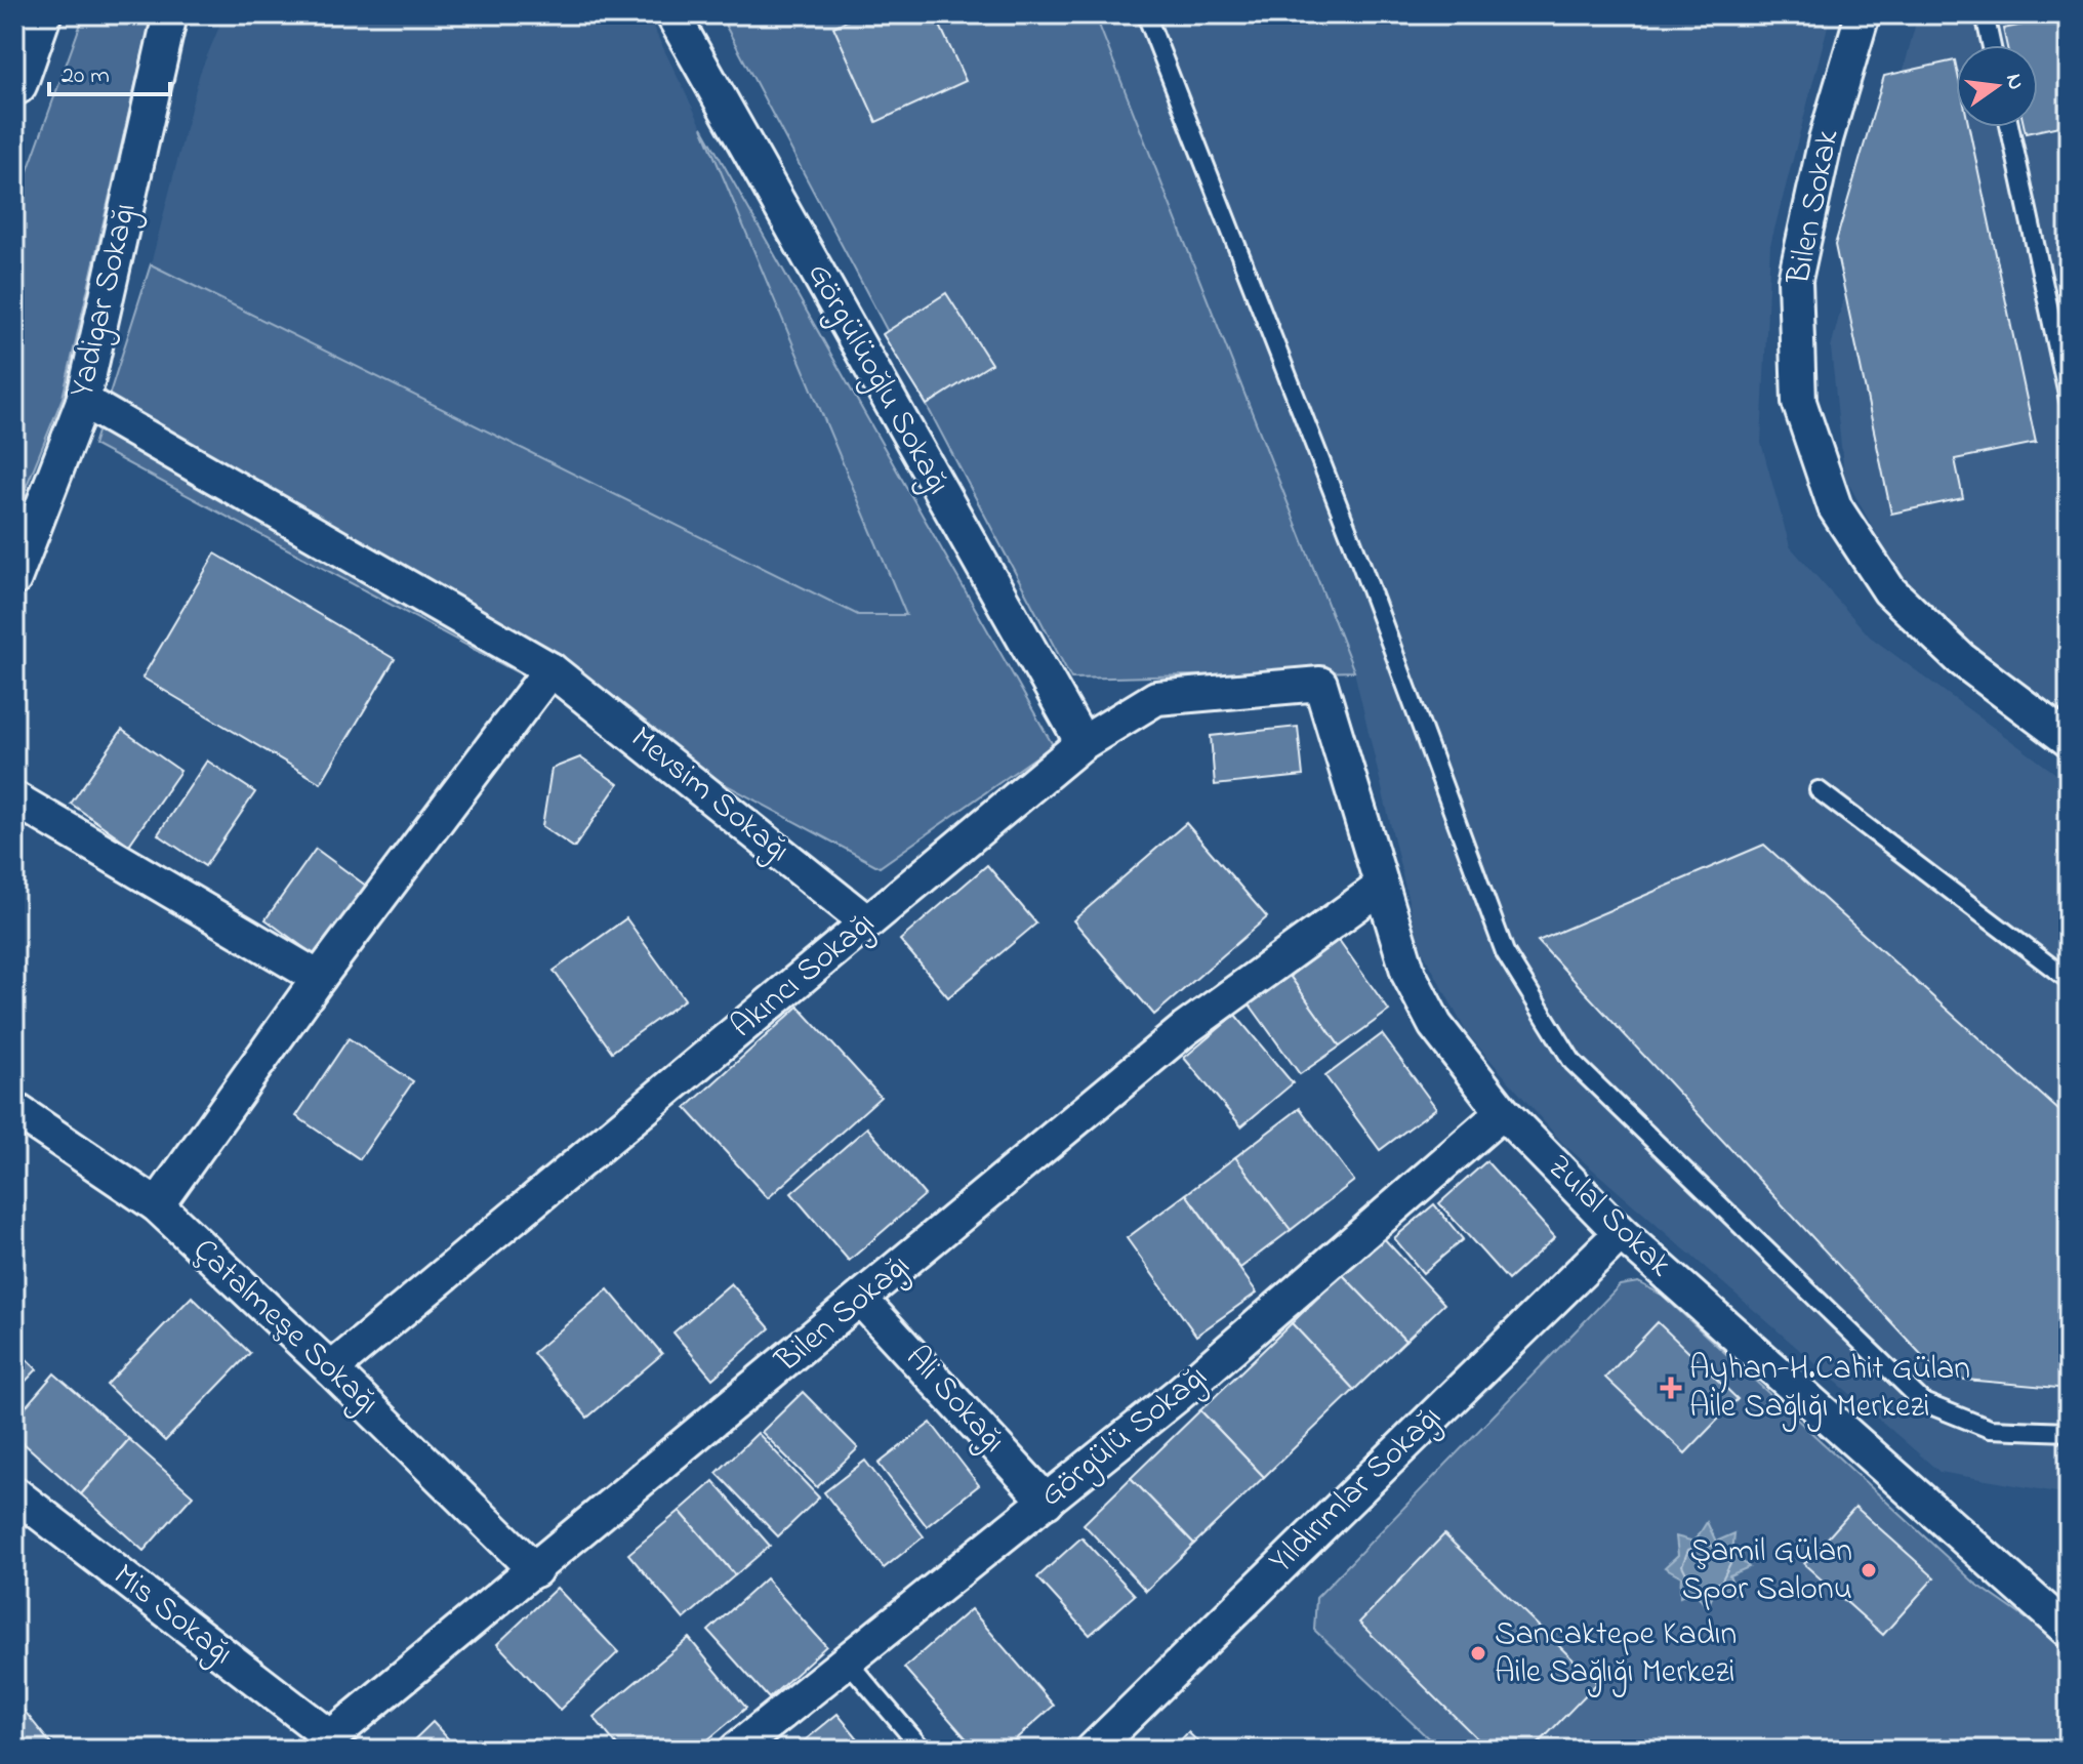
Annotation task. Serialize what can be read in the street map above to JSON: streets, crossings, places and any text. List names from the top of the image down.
{
  "streets": {
    "street": [
      "Bilen Sokak",
      "Yadigar Sokağı",
      "Görgülüoğlu Sokağı",
      "Mevsim Sokağı",
      "Akıncı Sokağı",
      "Zulal Sokak",
      "Bilen Sokağı",
      "Çatalmeşe Sokağı",
      "Ali Sokağı",
      "Görgülü Sokağı",
      "Yıldırımlar Sokağı",
      "Mis Sokağı"
    ]
  },
  "crossings": [
    ["Yadigar Sokağı", "Mevsim Sokağı"],
    ["Görgülüoğlu Sokağı", "Akıncı Sokağı"],
    ["Mevsim Sokağı", "Akıncı Sokağı"],
    ["Akıncı Sokağı", "Zulal Sokak"],
    ["Akıncı Sokağı", "Çatalmeşe Sokağı"],
    ["Zulal Sokak", "Bilen Sokağı"],
    ["Zulal Sokak", "Görgülü Sokağı"],
    ["Zulal Sokak", "Yıldırımlar Sokağı"],
    ["Bilen Sokağı", "Çatalmeşe Sokağı"],
    ["Bilen Sokağı", "Ali Sokağı"],
    ["Bilen Sokağı", "Mis Sokağı"],
    ["Ali Sokağı", "Görgülü Sokağı"]
  ],
  "places": {
    "health": ["Ayhan-H.Cahit Gülan Aile Sağlığı Merkezi"],
    "other": ["Şamil Gülan Spor Salonu", "Sancaktepe Kadın Aile Sağlığı Merkezi"]
  },
  "scale_bar": "20 m",
  "north": "right"
}
